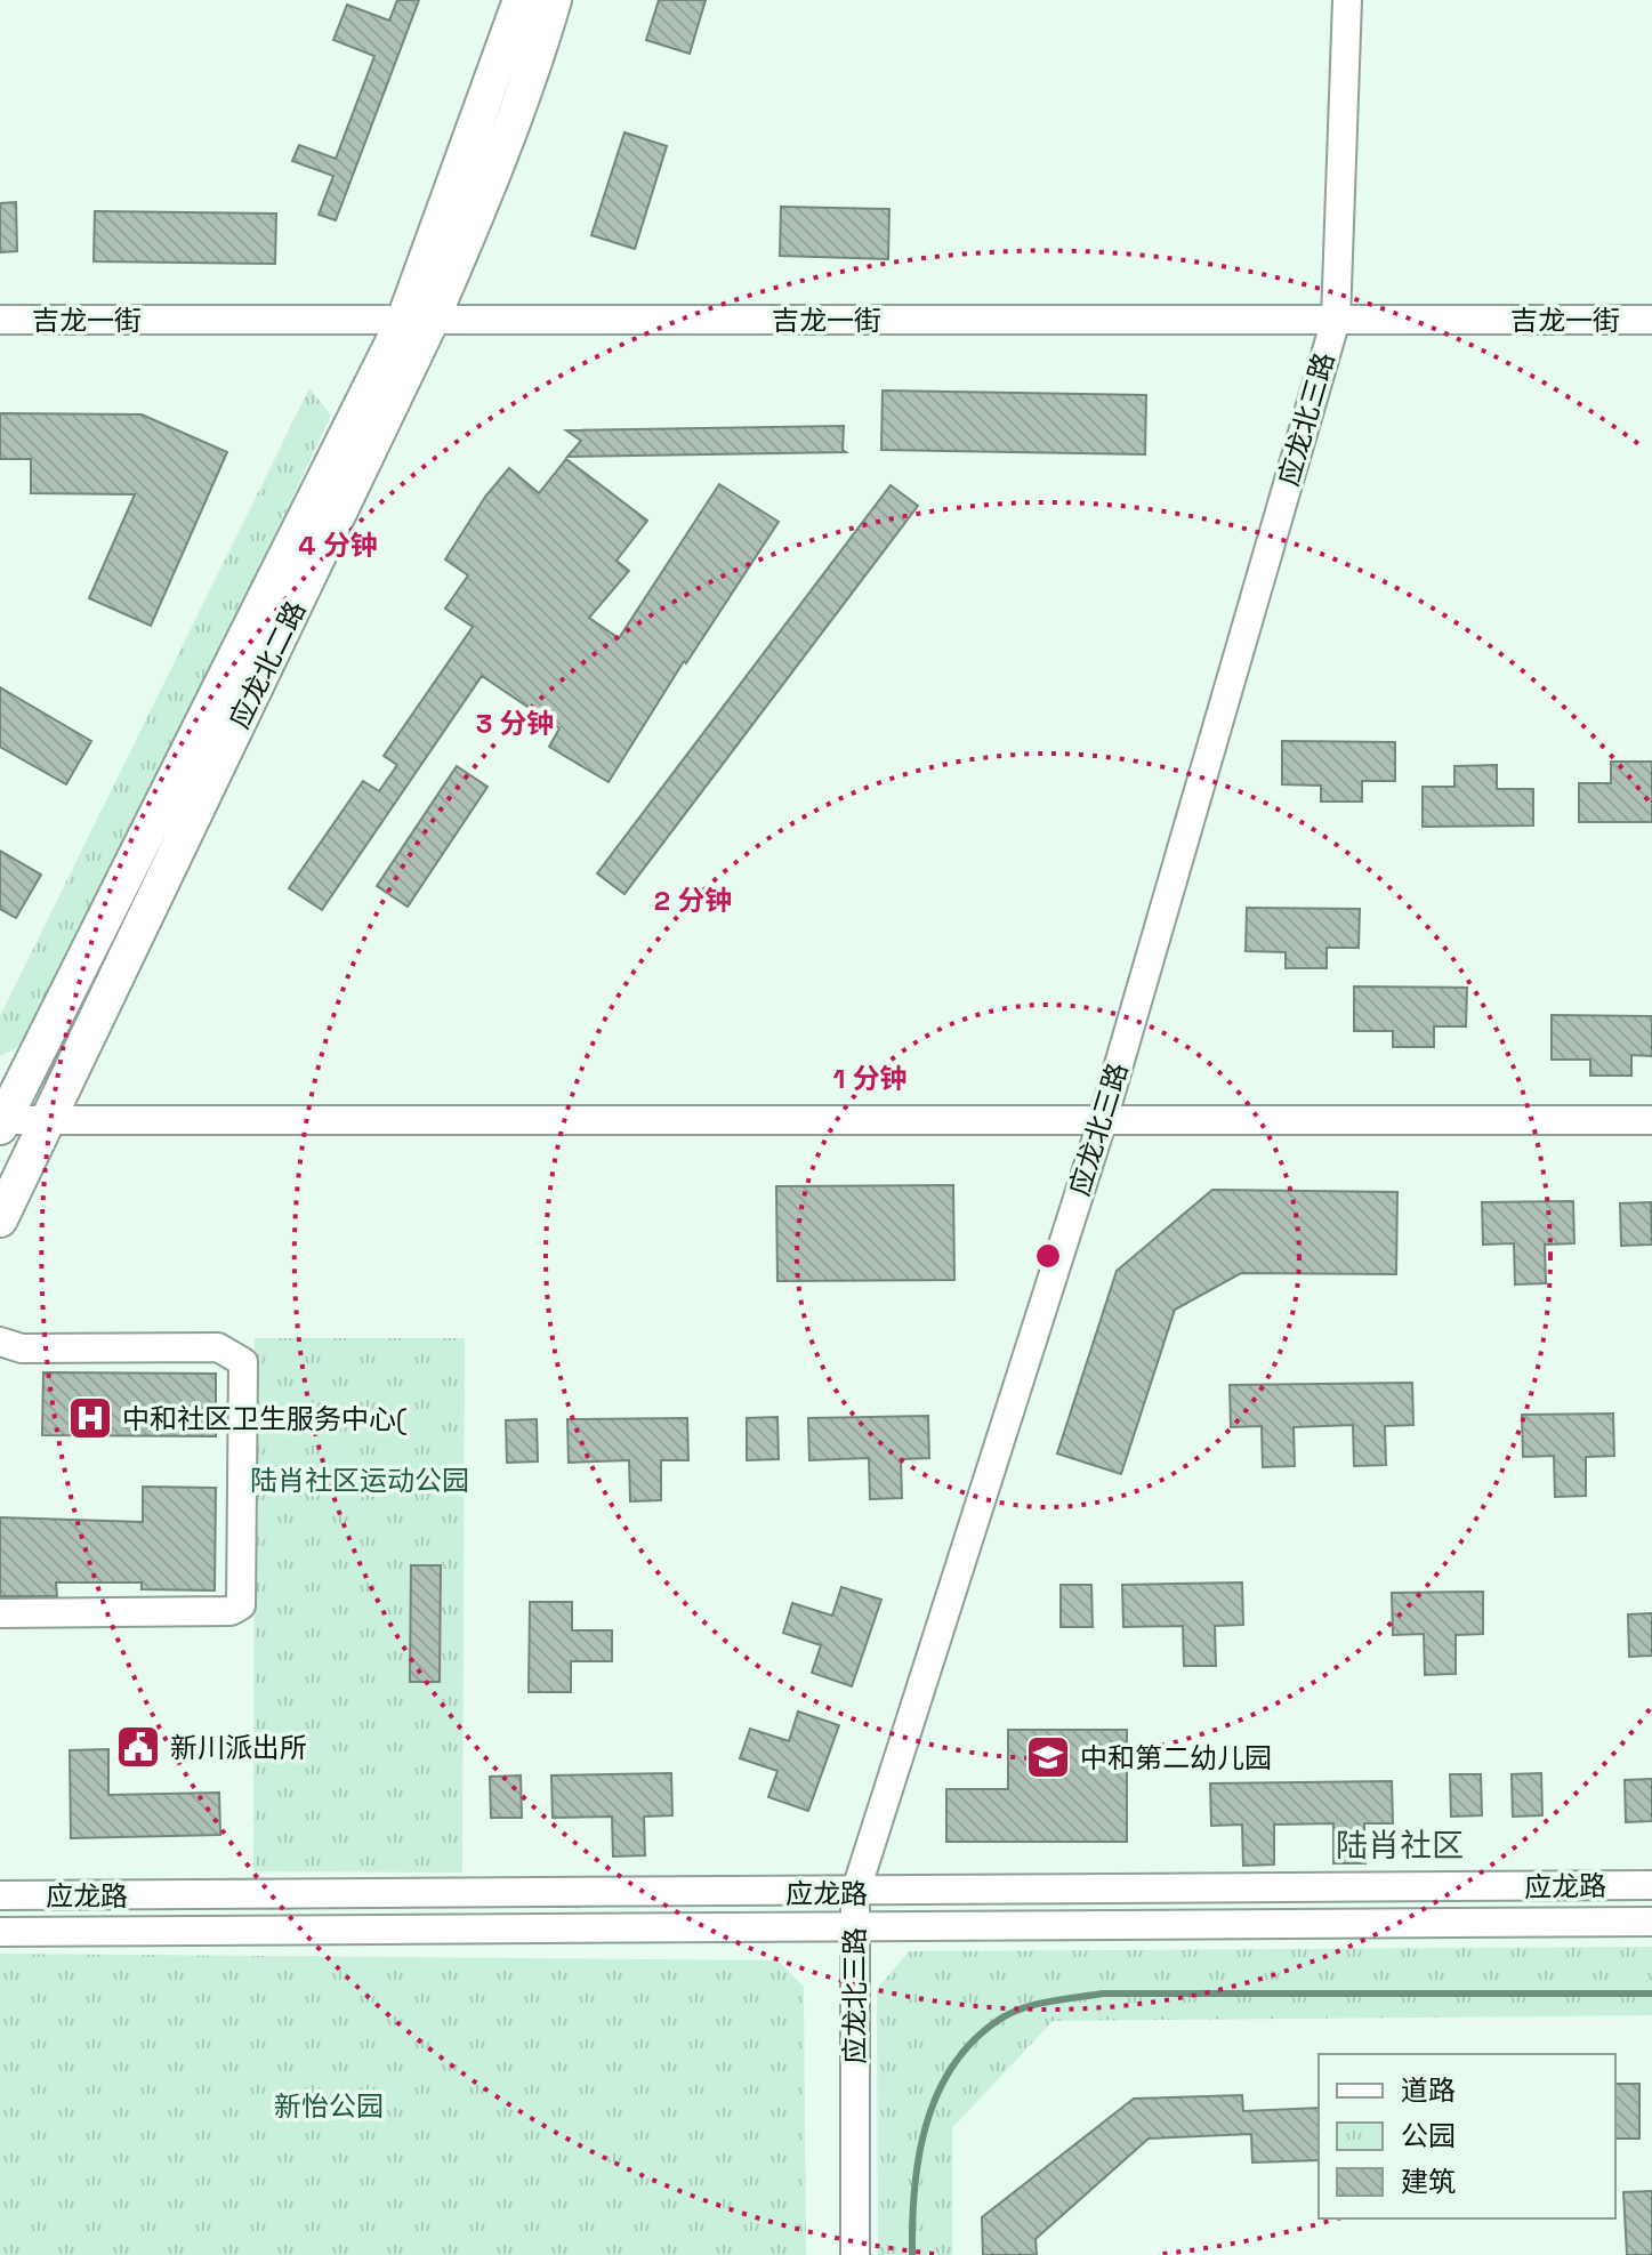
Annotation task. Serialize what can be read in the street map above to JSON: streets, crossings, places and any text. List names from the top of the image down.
{
  "streets": {
    "main road": ["应龙北二路"],
    "street": ["吉龙一街", "应龙北三路", "应龙路"]
  },
  "crossings": [
    ["吉龙一街", "应龙北三路"],
    ["吉龙一街", "应龙北二路"],
    ["应龙北三路", "应龙路"]
  ],
  "districts": ["陆肖社区"],
  "parks": ["陆肖社区运动公园", "新怡公园"],
  "places": {
    "hospital": ["中和社区卫生服务中心("],
    "public building": ["新川派出所"],
    "school or university": ["中和第二幼儿园"]
  },
  "legend": ["道路", "公园", "建筑"],
  "rings": [
    "4 分钟",
    "3 分钟",
    "2 分钟",
    "1 分钟"
  ]
}
